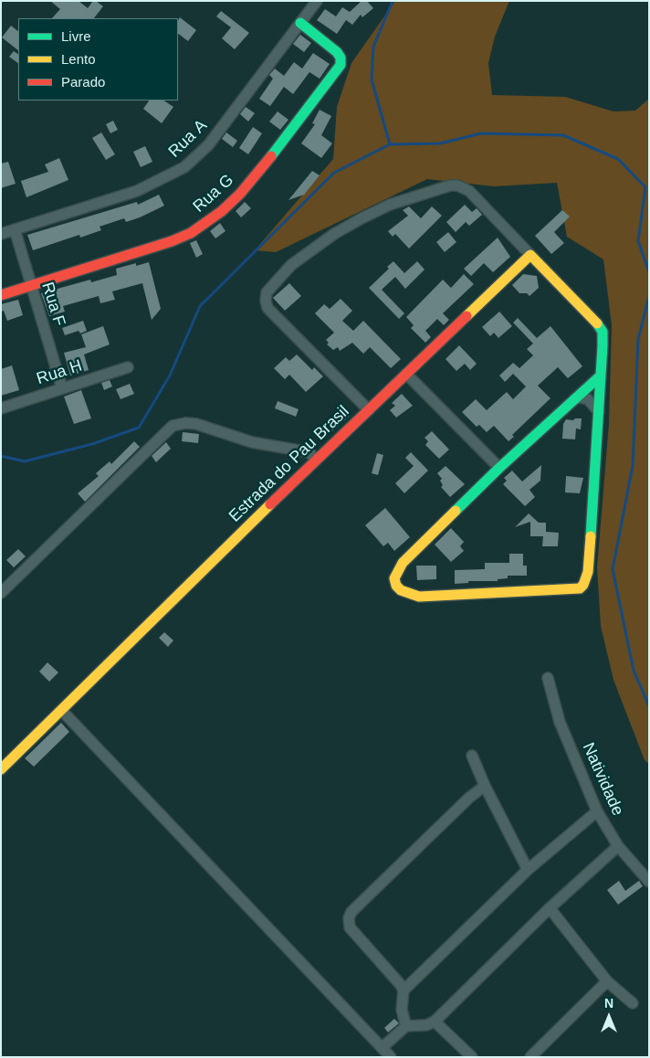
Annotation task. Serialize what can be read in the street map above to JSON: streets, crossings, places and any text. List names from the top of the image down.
{
  "streets": {
    "street": [
      "Rua A",
      "Rua G",
      "Rua F",
      "Rua H",
      "Estrada do Pau Brasil",
      "Natividade"
    ]
  },
  "crossings": [
    ["Rua A", "Rua G"],
    ["Rua A", "Rua F"],
    ["Rua G", "Rua F"],
    ["Rua F", "Rua H"]
  ],
  "legend": ["Livre", "Lento", "Parado"],
  "north": "top"
}
